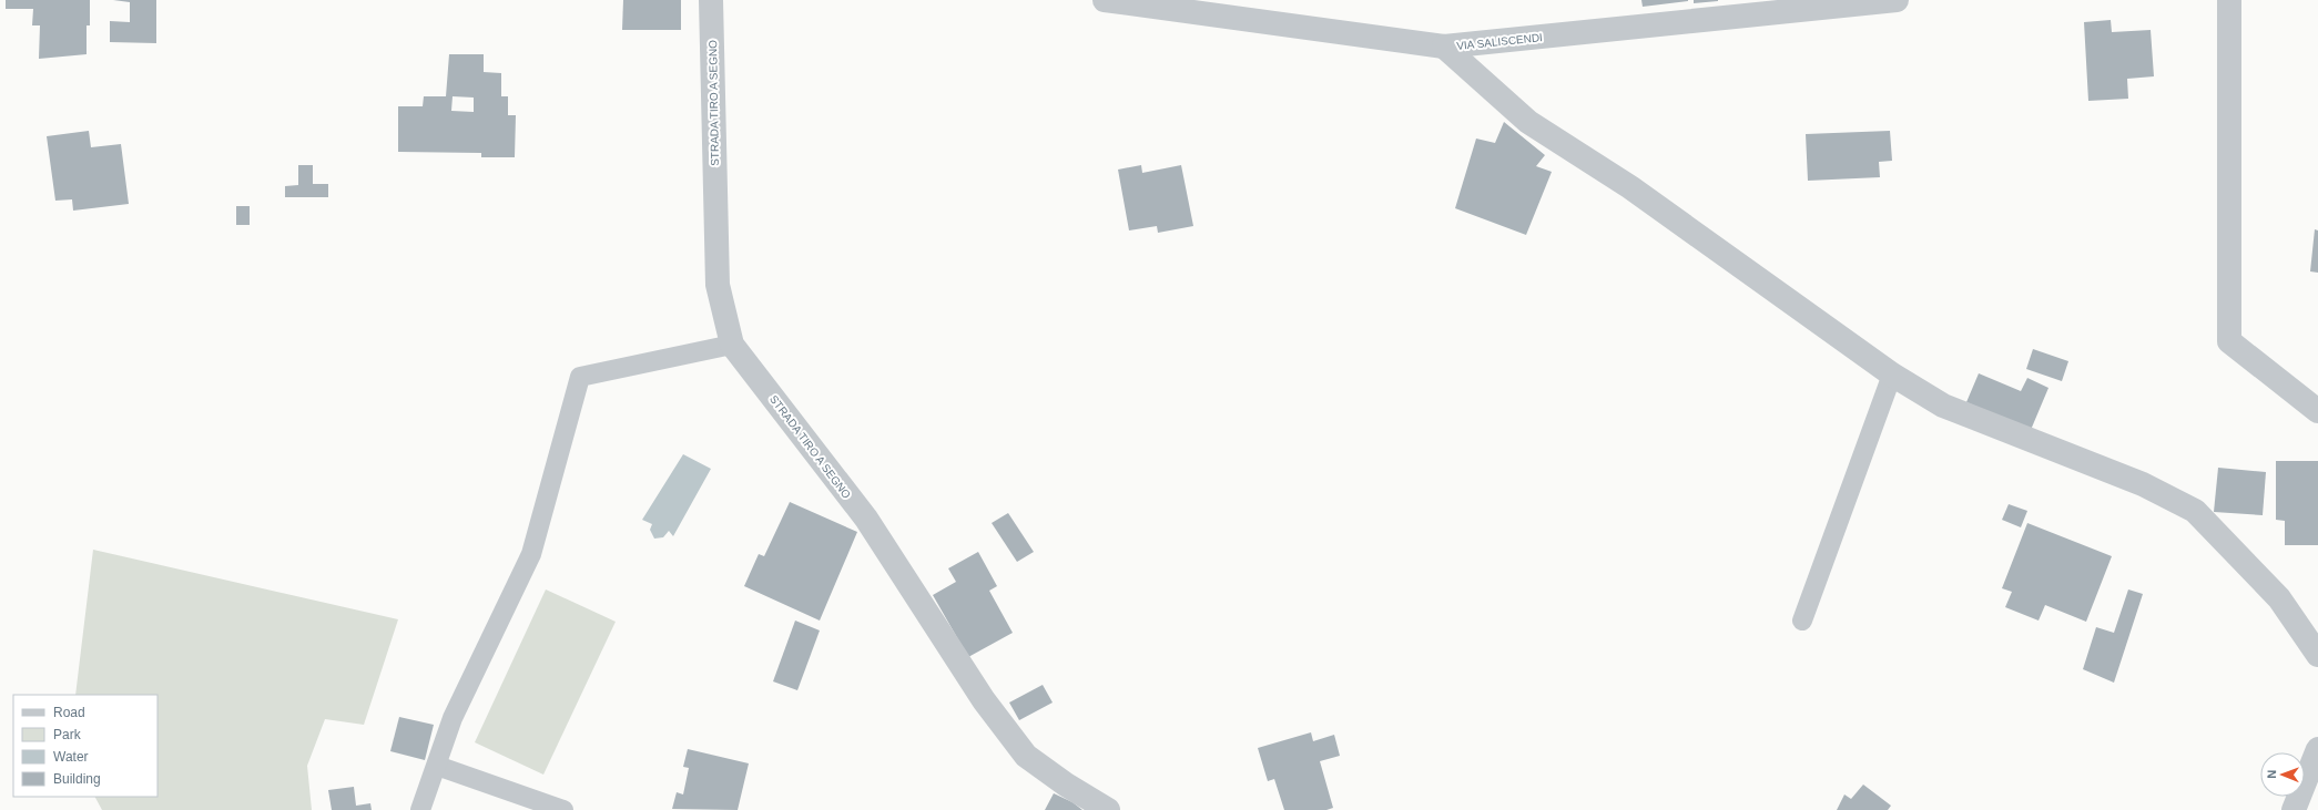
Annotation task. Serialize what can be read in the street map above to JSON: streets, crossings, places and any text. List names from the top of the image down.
{
  "streets": {
    "street": ["VIA SALISCENDI", "STRADA TIRO A SEGNO"]
  },
  "legend": [
    "Road",
    "Park",
    "Water",
    "Building"
  ],
  "north": "left"
}
